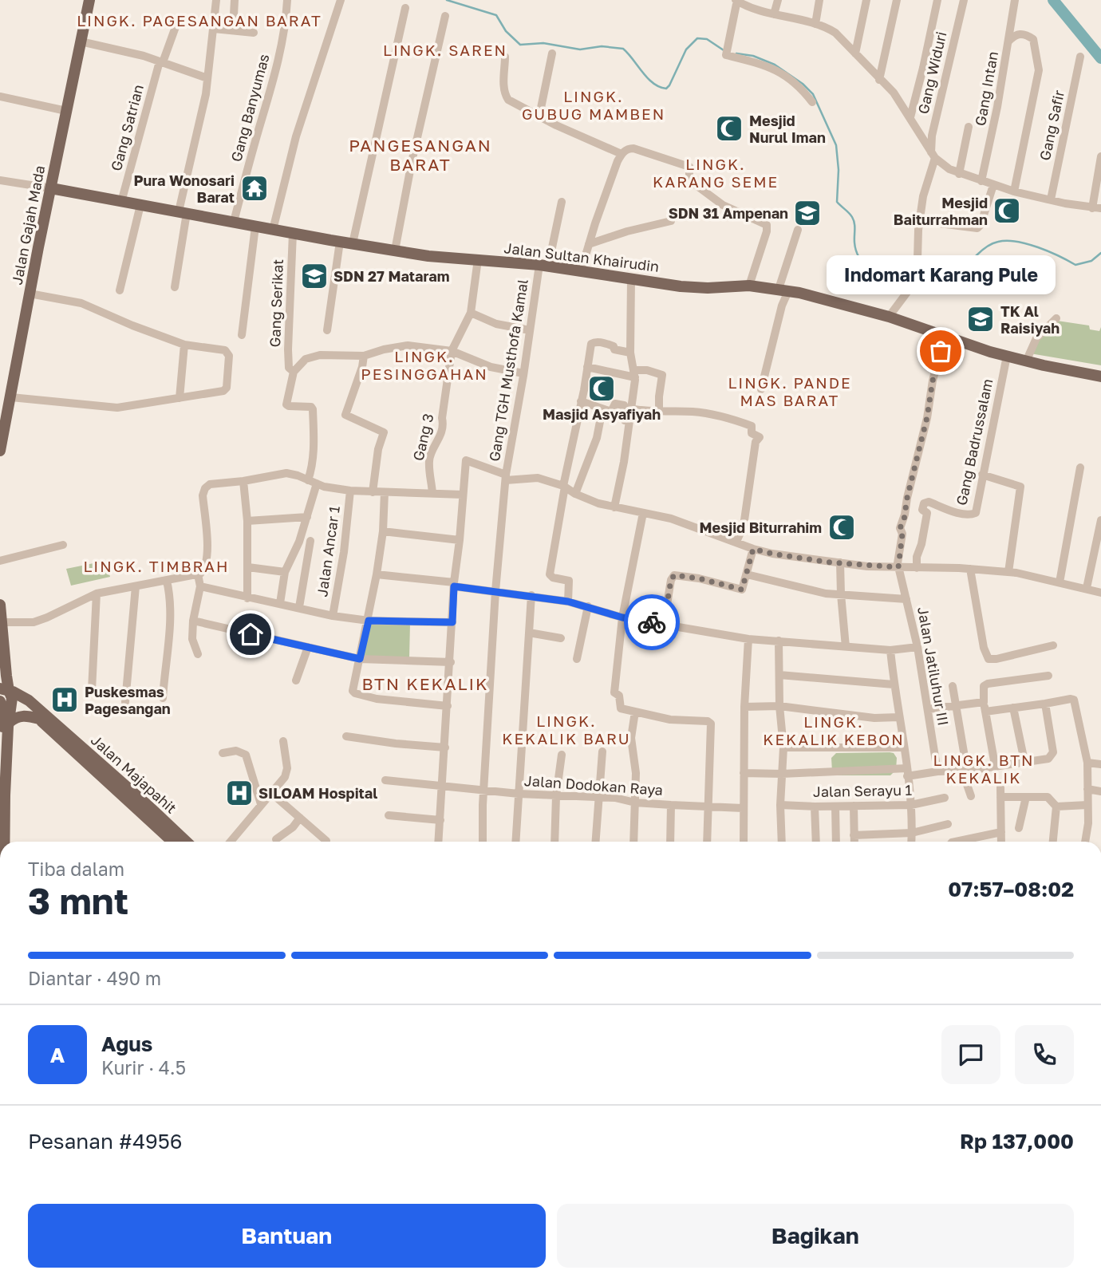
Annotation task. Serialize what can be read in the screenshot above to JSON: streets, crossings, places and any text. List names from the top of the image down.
{
  "streets": {
    "main road": ["Jalan Gajah Mada", "Jalan Sultan Khairudin", "Jalan Majapahit"],
    "street": [
      "Gang Widuri",
      "Gang Intan",
      "Gang Banyumas",
      "Gang Safir",
      "Gang Satrian",
      "Gang Serikat",
      "Gang TGH Musthofa Kamal",
      "Gang 3",
      "Gang Badrussalam",
      "Jalan Ancar 1",
      "Jalan Jatiluhur III",
      "Jalan Dodokan Raya",
      "Jalan Serayu 1"
    ]
  },
  "crossings": [
    ["Gang Widuri", "Jalan Sultan Khairudin"],
    ["Gang Banyumas", "Jalan Sultan Khairudin"],
    ["Gang Satrian", "Jalan Sultan Khairudin"],
    ["Jalan Gajah Mada", "Jalan Sultan Khairudin"],
    ["Jalan Sultan Khairudin", "Gang Serikat"],
    ["Jalan Sultan Khairudin", "Gang TGH Musthofa Kamal"],
    ["Jalan Sultan Khairudin", "Gang 3"],
    ["Jalan Sultan Khairudin", "Gang Badrussalam"],
    ["Gang TGH Musthofa Kamal", "Jalan Dodokan Raya"]
  ],
  "districts": [
    "LINGK. PAGESANGAN BARAT",
    "LINGK. SAREN",
    "LINGK. GUBUG MAMBEN",
    "PANGESANGAN BARAT",
    "LINGK. KARANG SEME",
    "LINGK. PESINGGAHAN",
    "LINGK. PANDE MAS BARAT",
    "LINGK. TIMBRAH",
    "BTN KEKALIK",
    "LINGK. KEKALIK BARU",
    "LINGK. KEKALIK KEBON",
    "LINGK. BTN KEKALIK"
  ],
  "places": {
    "mosque": [
      "Mesjid Nurul Iman",
      "Mesjid Baiturrahman",
      "Masjid Asyafiyah",
      "Mesjid Biturrahim"
    ],
    "temple": ["Pura Wonosari Barat"],
    "school or university": ["SDN 31 Ampenan", "SDN 27 Mataram", "TK Al Raisiyah"],
    "other": ["Indomart Karang Pule"],
    "hospital": ["Puskesmas Pagesangan", "SILOAM Hospital"]
  },
  "page": {
    "bubble": "Indomart Karang Pule",
    "heading": ["3 mnt", "Tiba dalam", "07:57–08:02"],
    "panel": [
      "Agus",
      "Kurir · 4.5",
      "Pesanan #4956",
      "Rp 137,000"
    ],
    "bar": "Diantar · 490 m",
    "round": "A",
    "buttons": ["Bantuan", "Bagikan"]
  }
}
